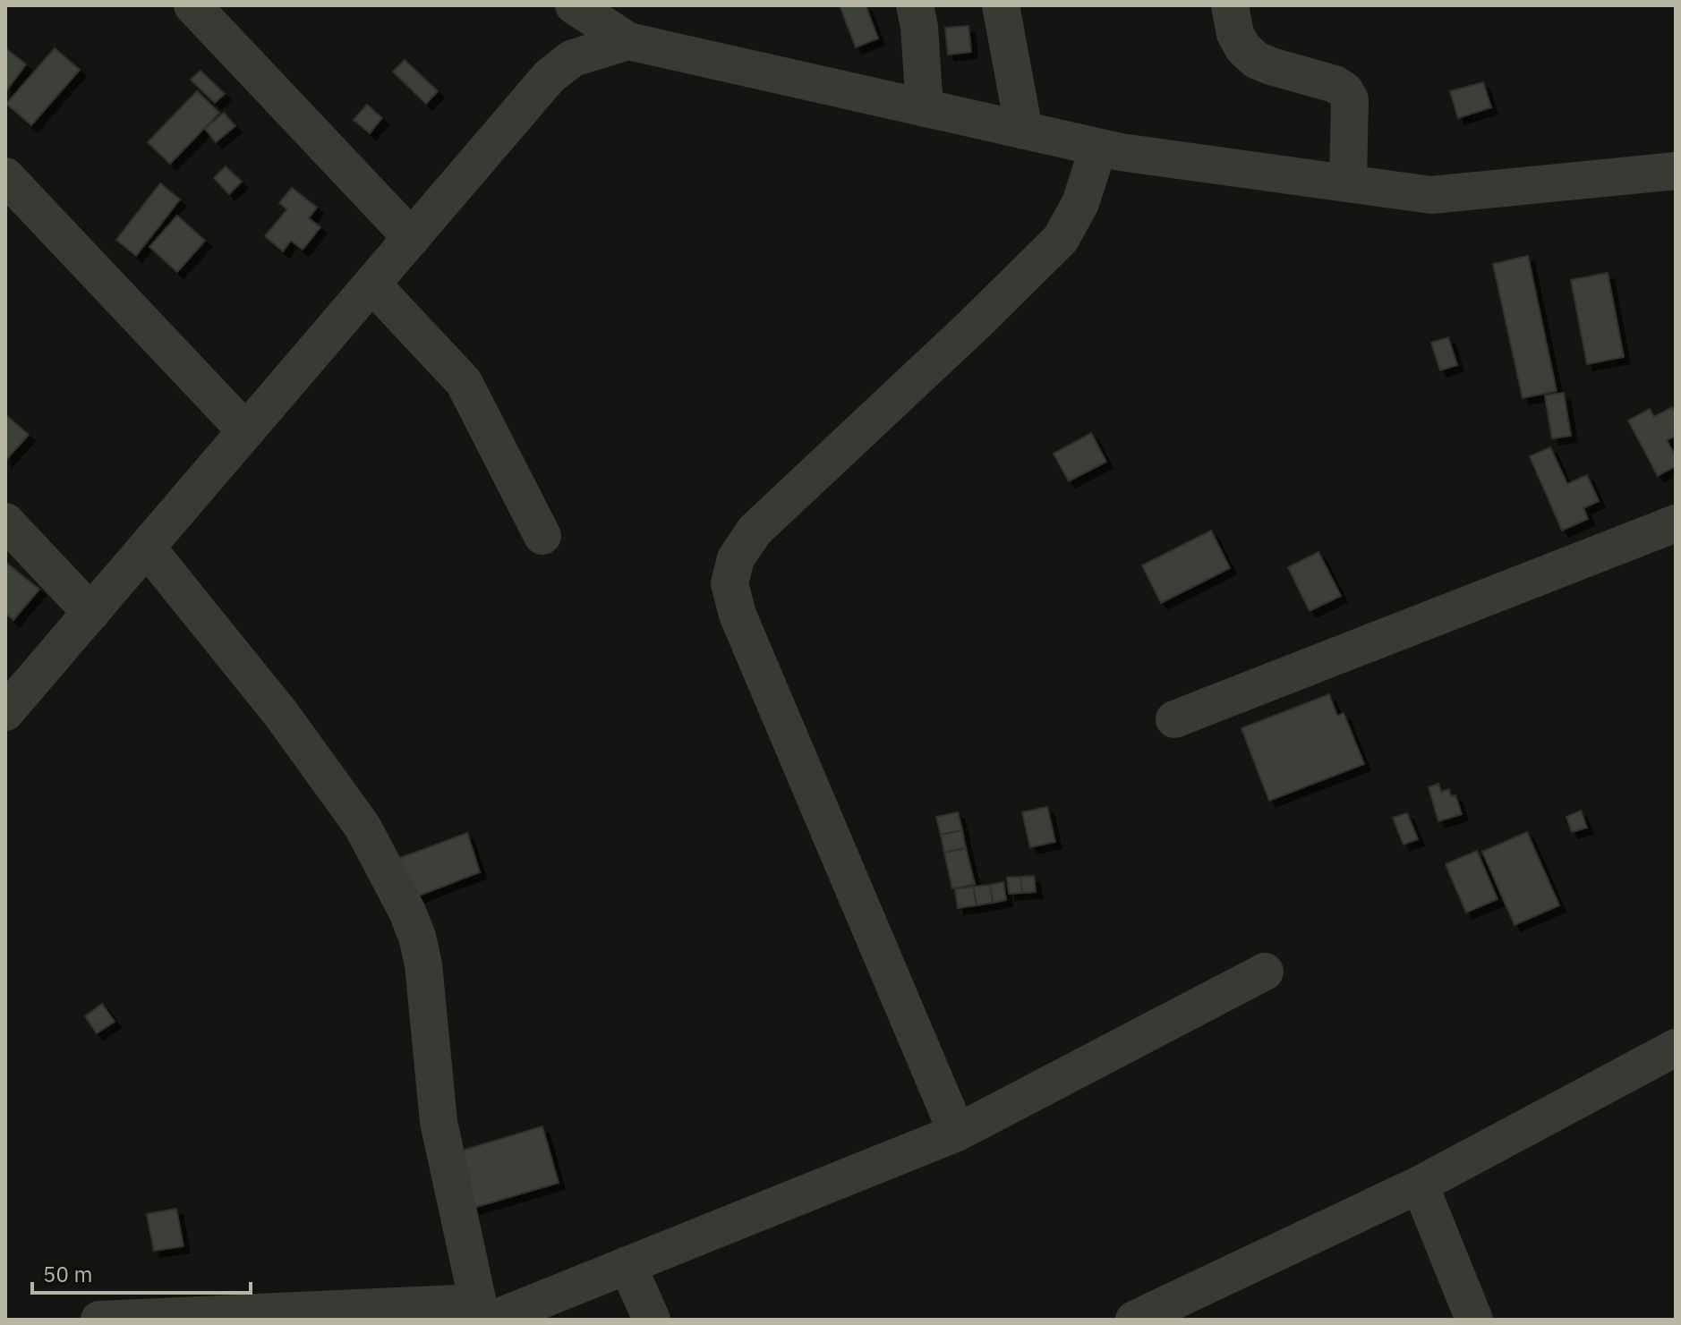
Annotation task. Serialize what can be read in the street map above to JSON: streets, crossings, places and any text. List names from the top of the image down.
{
  "scale_bar": "50 m"
}
